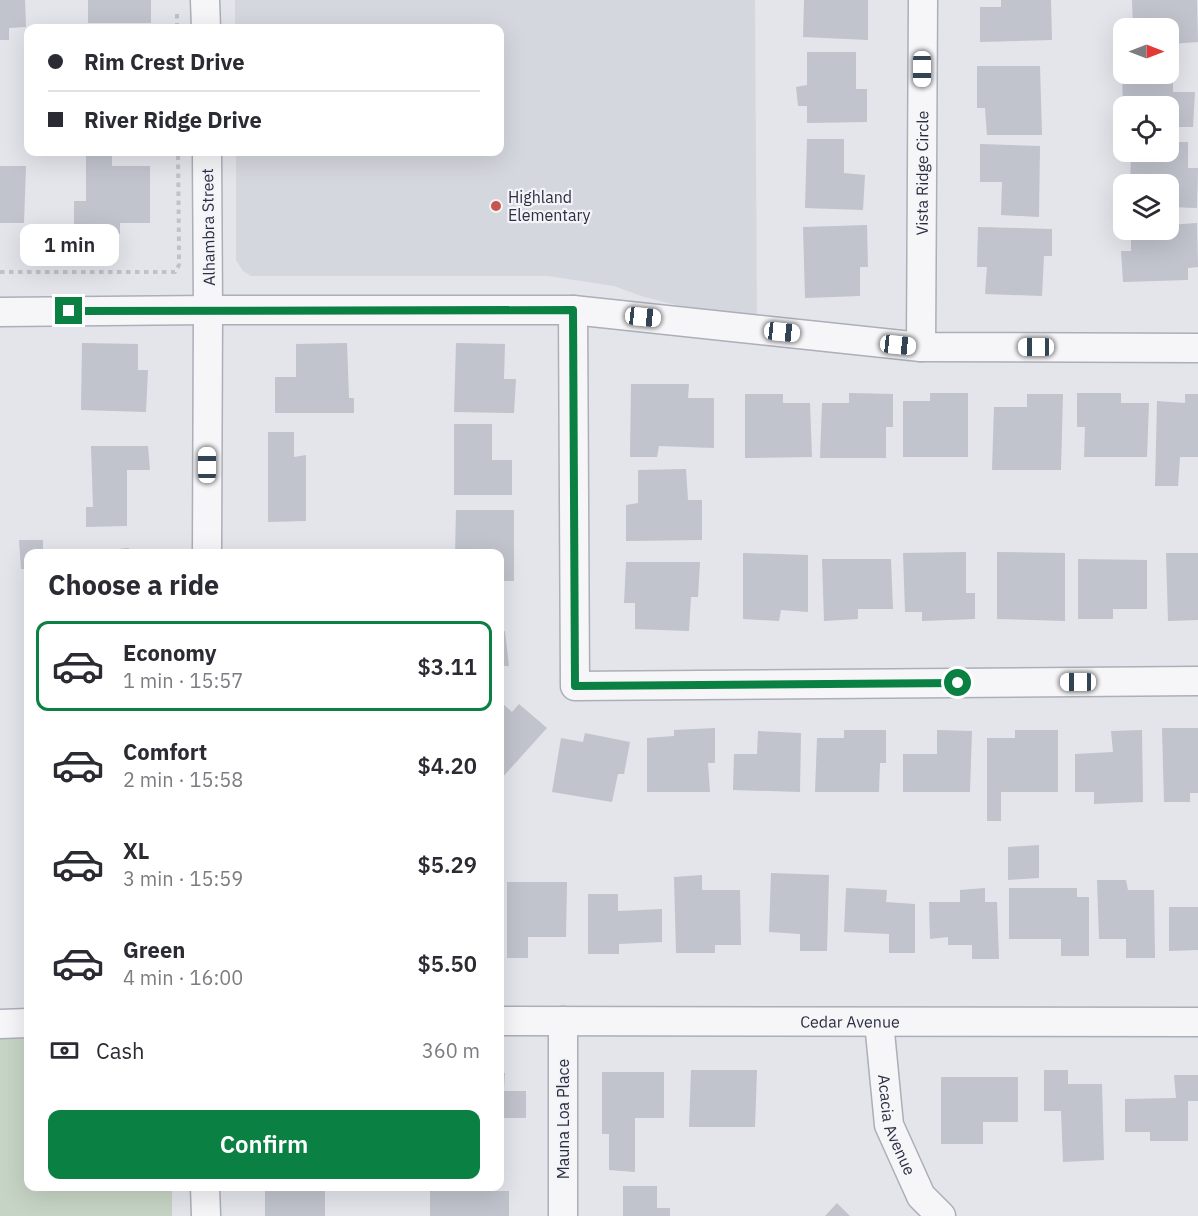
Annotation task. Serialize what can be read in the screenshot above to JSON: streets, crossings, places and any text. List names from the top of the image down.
{
  "streets": {
    "street": [
      "Vista Ridge Circle",
      "Alhambra Street",
      "Cedar Avenue",
      "Mauna Loa Place",
      "Acacia Avenue"
    ]
  },
  "crossings": [
    ["Cedar Avenue", "Mauna Loa Place"],
    ["Cedar Avenue", "Acacia Avenue"]
  ],
  "places": ["Highland Elementary"],
  "north": "right",
  "page": {
    "banner": ["Rim Crest Drive", "River Ridge Drive"],
    "bubble": "1 min",
    "heading": "Choose a ride",
    "list": [
      {
        "name": "Economy",
        "note": "1 min · 15:57",
        "value": "$3.11"
      },
      {
        "name": "Comfort",
        "note": "2 min · 15:58",
        "value": "$4.20"
      },
      {
        "name": "XL",
        "note": "3 min · 15:59",
        "value": "$5.29"
      },
      {
        "name": "Green",
        "note": "4 min · 16:00",
        "value": "$5.50"
      }
    ],
    "pay": ["Cash", "360 m"],
    "buttons": "Confirm"
  }
}
